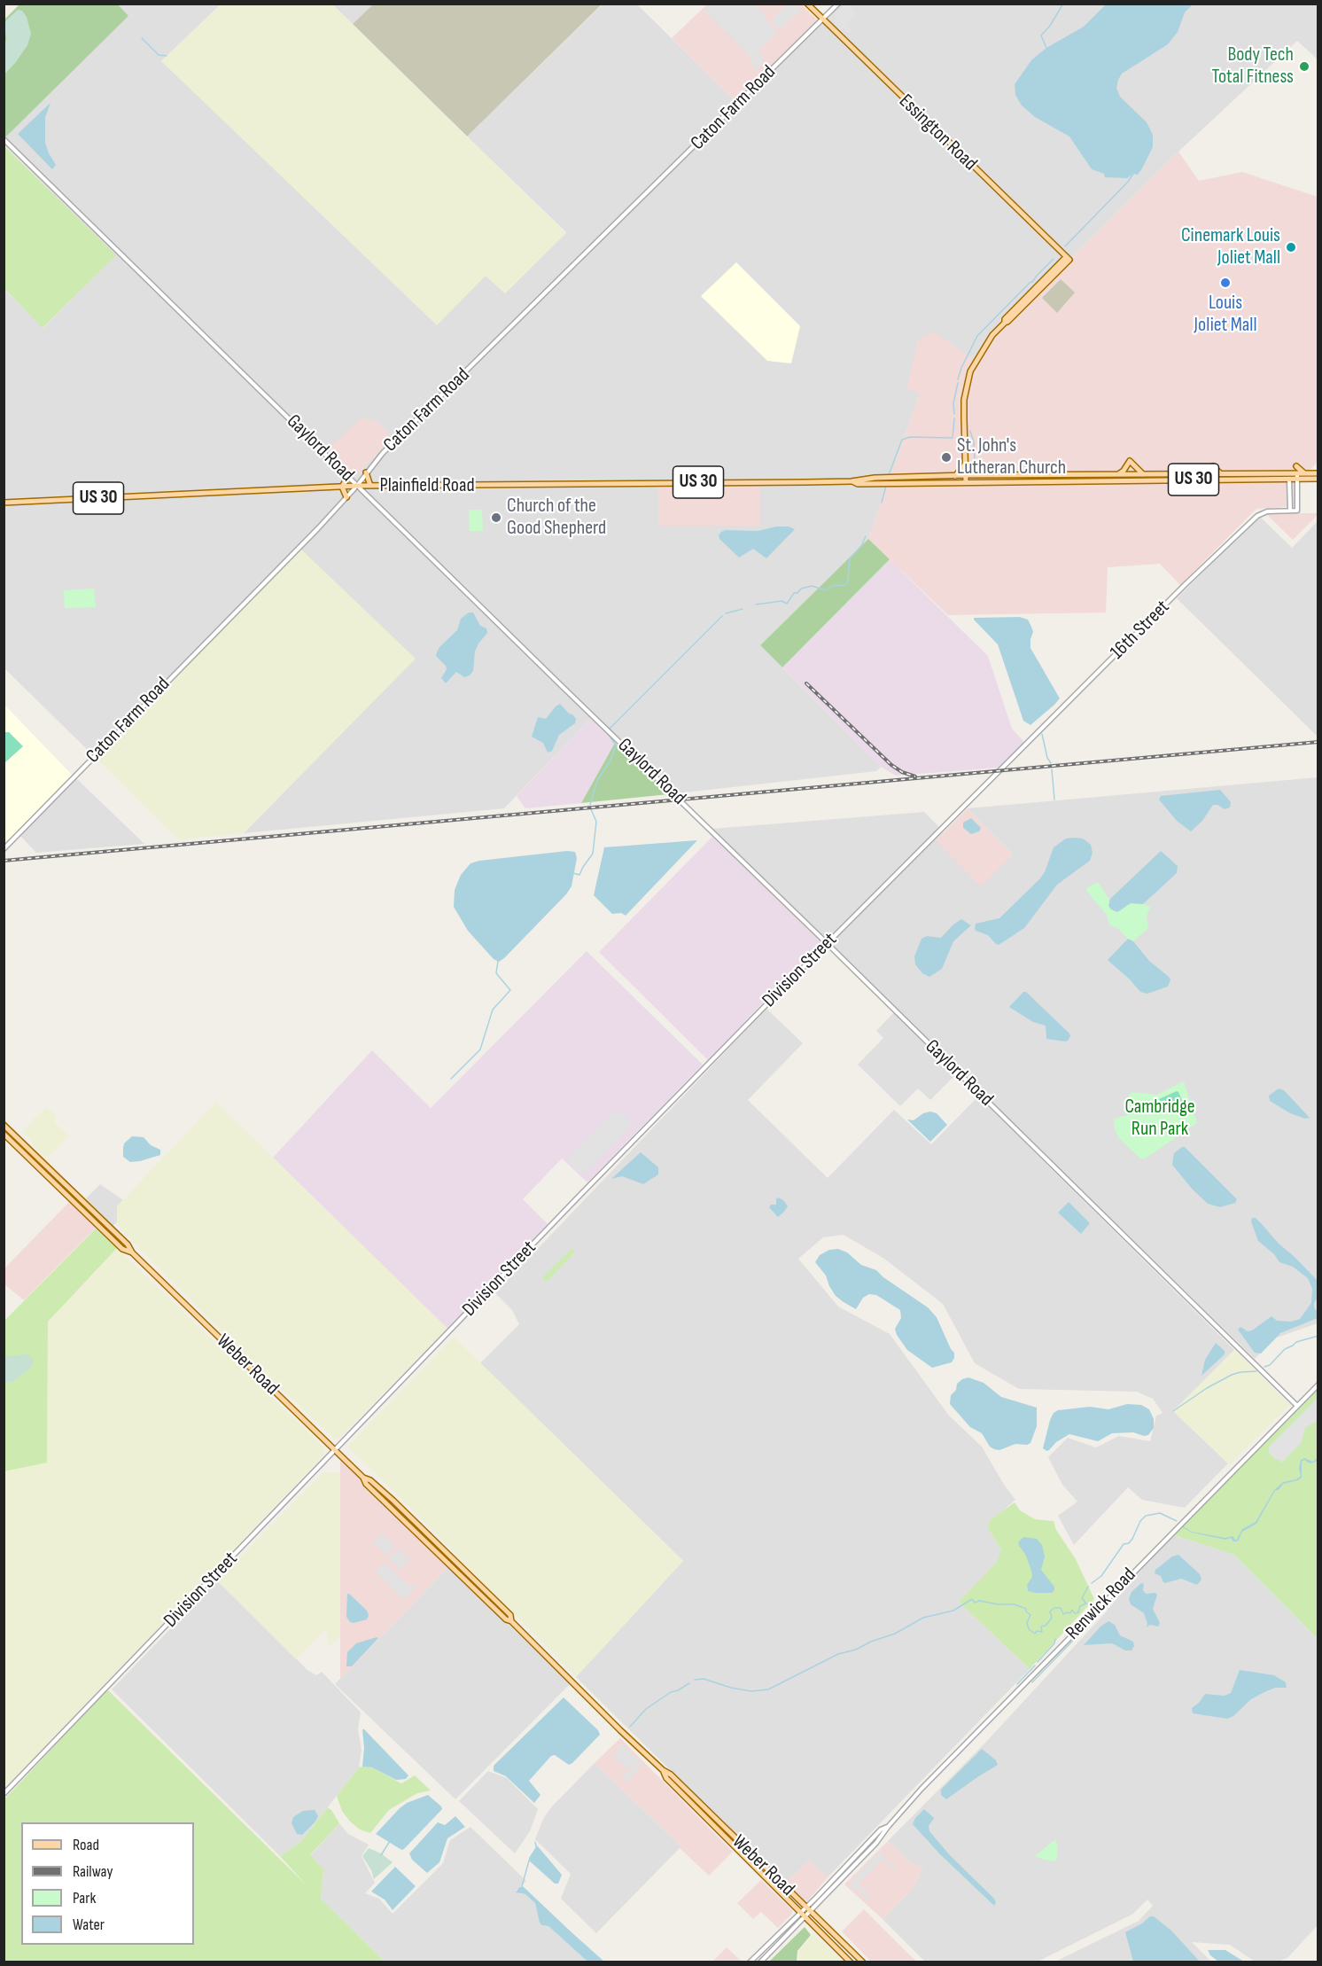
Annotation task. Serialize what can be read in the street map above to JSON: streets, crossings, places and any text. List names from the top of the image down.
{
  "streets": {
    "main road": [
      "Essington Road",
      "US 30",
      "Plainfield Road",
      "Weber Road"
    ],
    "street": [
      "Caton Farm Road",
      "Gaylord Road",
      "16th Street",
      "Division Street",
      "Renwick Road"
    ]
  },
  "crossings": [
    ["Caton Farm Road", "Essington Road"],
    ["Caton Farm Road", "Gaylord Road"],
    ["Caton Farm Road", "Plainfield Road"],
    ["Gaylord Road", "Plainfield Road"],
    ["Gaylord Road", "Division Street"],
    ["Gaylord Road", "Renwick Road"],
    ["Plainfield Road", "16th Street"],
    ["16th Street", "Division Street"],
    ["Division Street", "Weber Road"],
    ["Weber Road", "Renwick Road"]
  ],
  "parks": ["Cambridge Run Park"],
  "places": [
    "Body Tech Total Fitness",
    "Cinemark Louis Joliet Mall",
    "Louis Joliet Mall",
    "St. John's Lutheran Church",
    "Church of the Good Shepherd"
  ],
  "legend": [
    "Road",
    "Railway",
    "Park",
    "Water"
  ]
}
